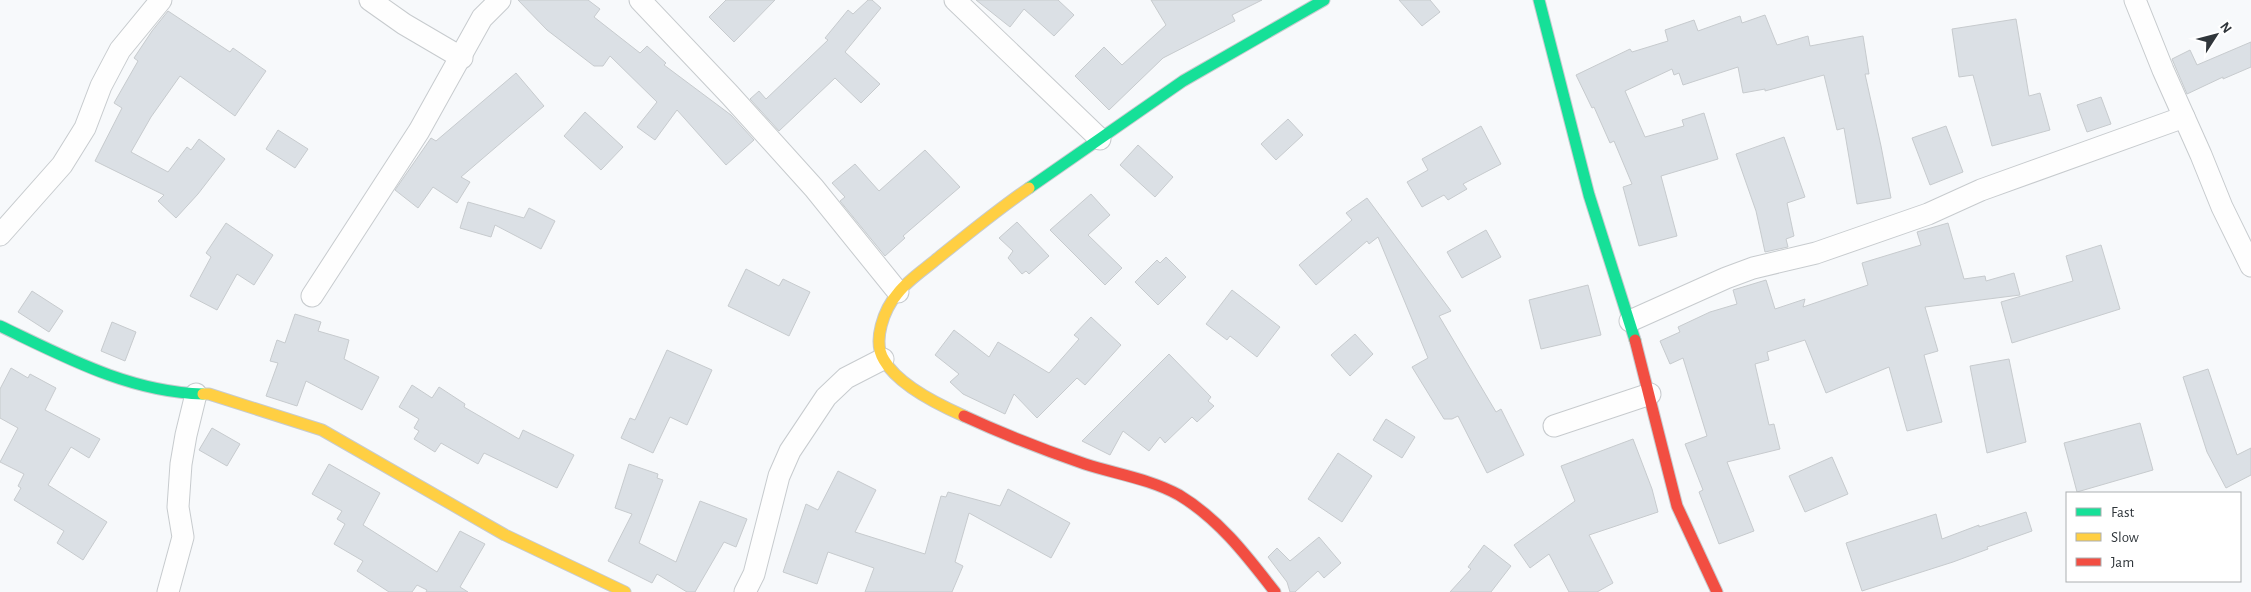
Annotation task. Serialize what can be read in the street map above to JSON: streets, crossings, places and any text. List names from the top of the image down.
{
  "legend": ["Fast", "Slow", "Jam"],
  "north": "top right"
}
